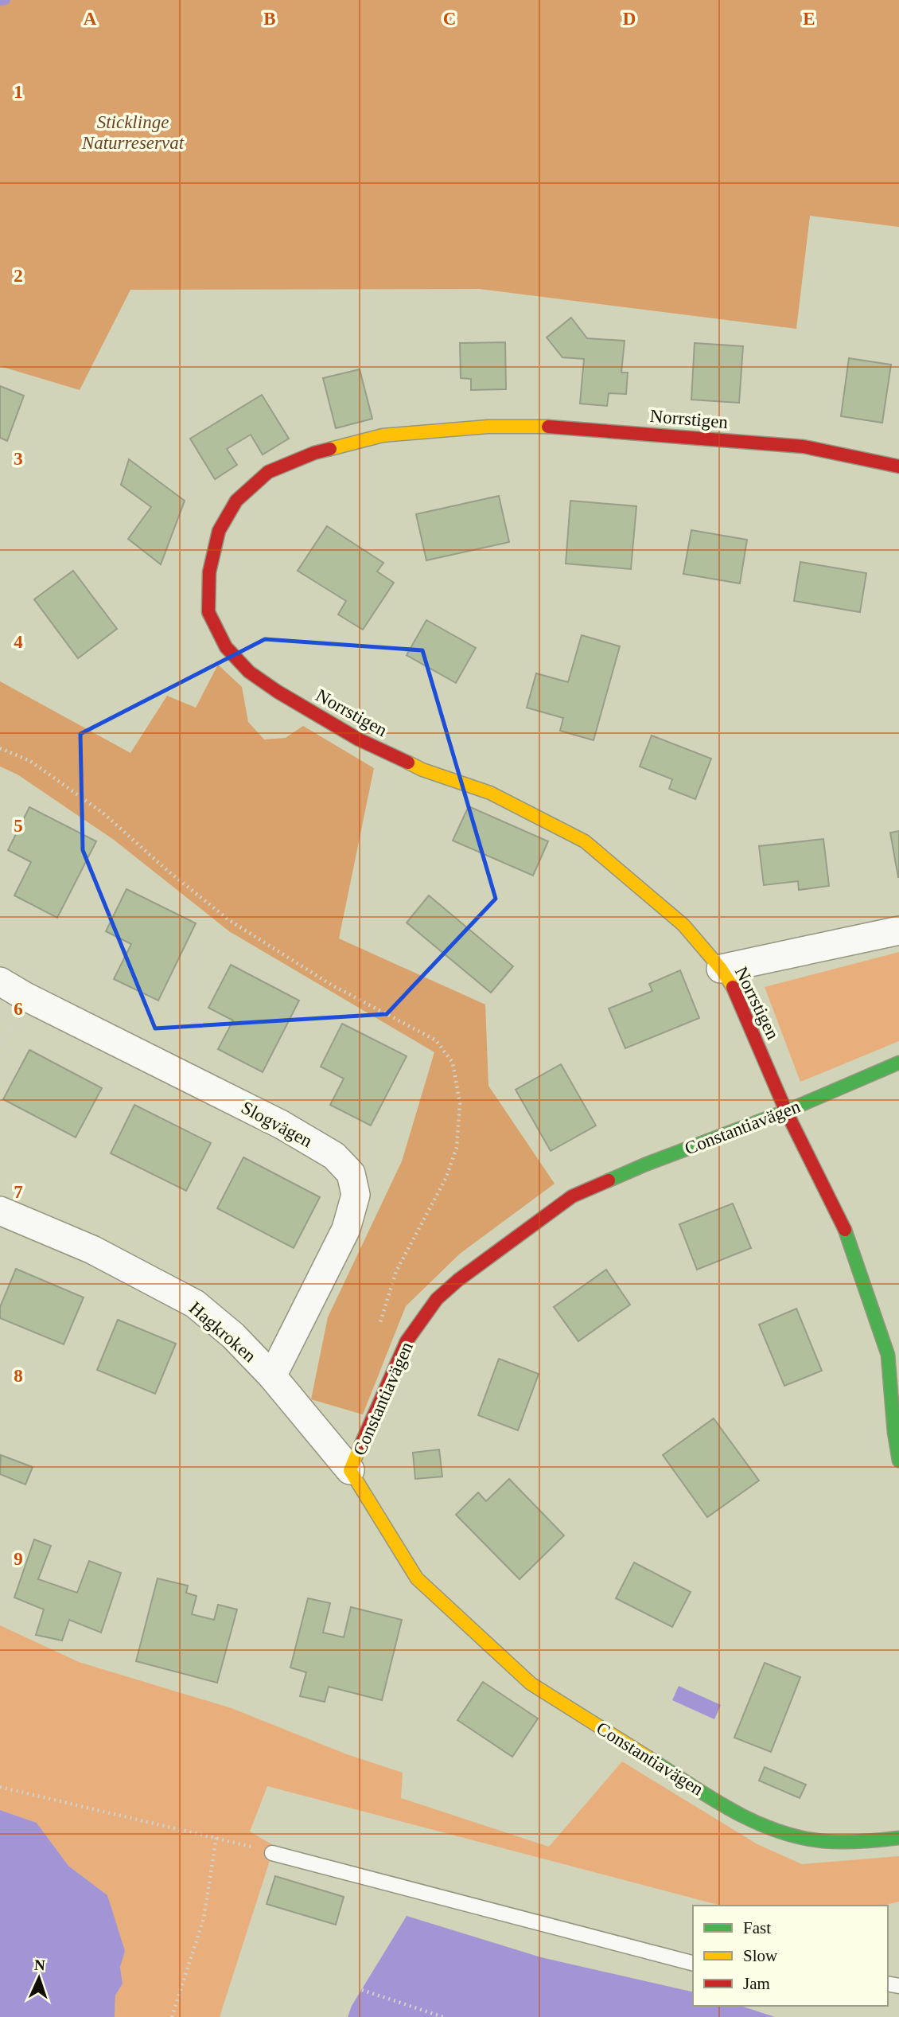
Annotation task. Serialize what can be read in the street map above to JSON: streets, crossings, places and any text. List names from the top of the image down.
{
  "streets": {
    "street": [
      "Norrstigen",
      "Slogvägen",
      "Constantiavägen",
      "Hagkroken"
    ]
  },
  "crossings": [
    ["Norrstigen", "Constantiavägen"],
    ["Slogvägen", "Hagkroken"],
    ["Constantiavägen", "Hagkroken"]
  ],
  "parks": ["Sticklinge Naturreservat"],
  "legend": ["Fast", "Slow", "Jam"],
  "north": "top",
  "grid": {
    "columns": [
      "A",
      "B",
      "C",
      "D",
      "E"
    ],
    "rows": [
      "1",
      "2",
      "3",
      "4",
      "5",
      "6",
      "7",
      "8",
      "9"
    ]
  }
}
